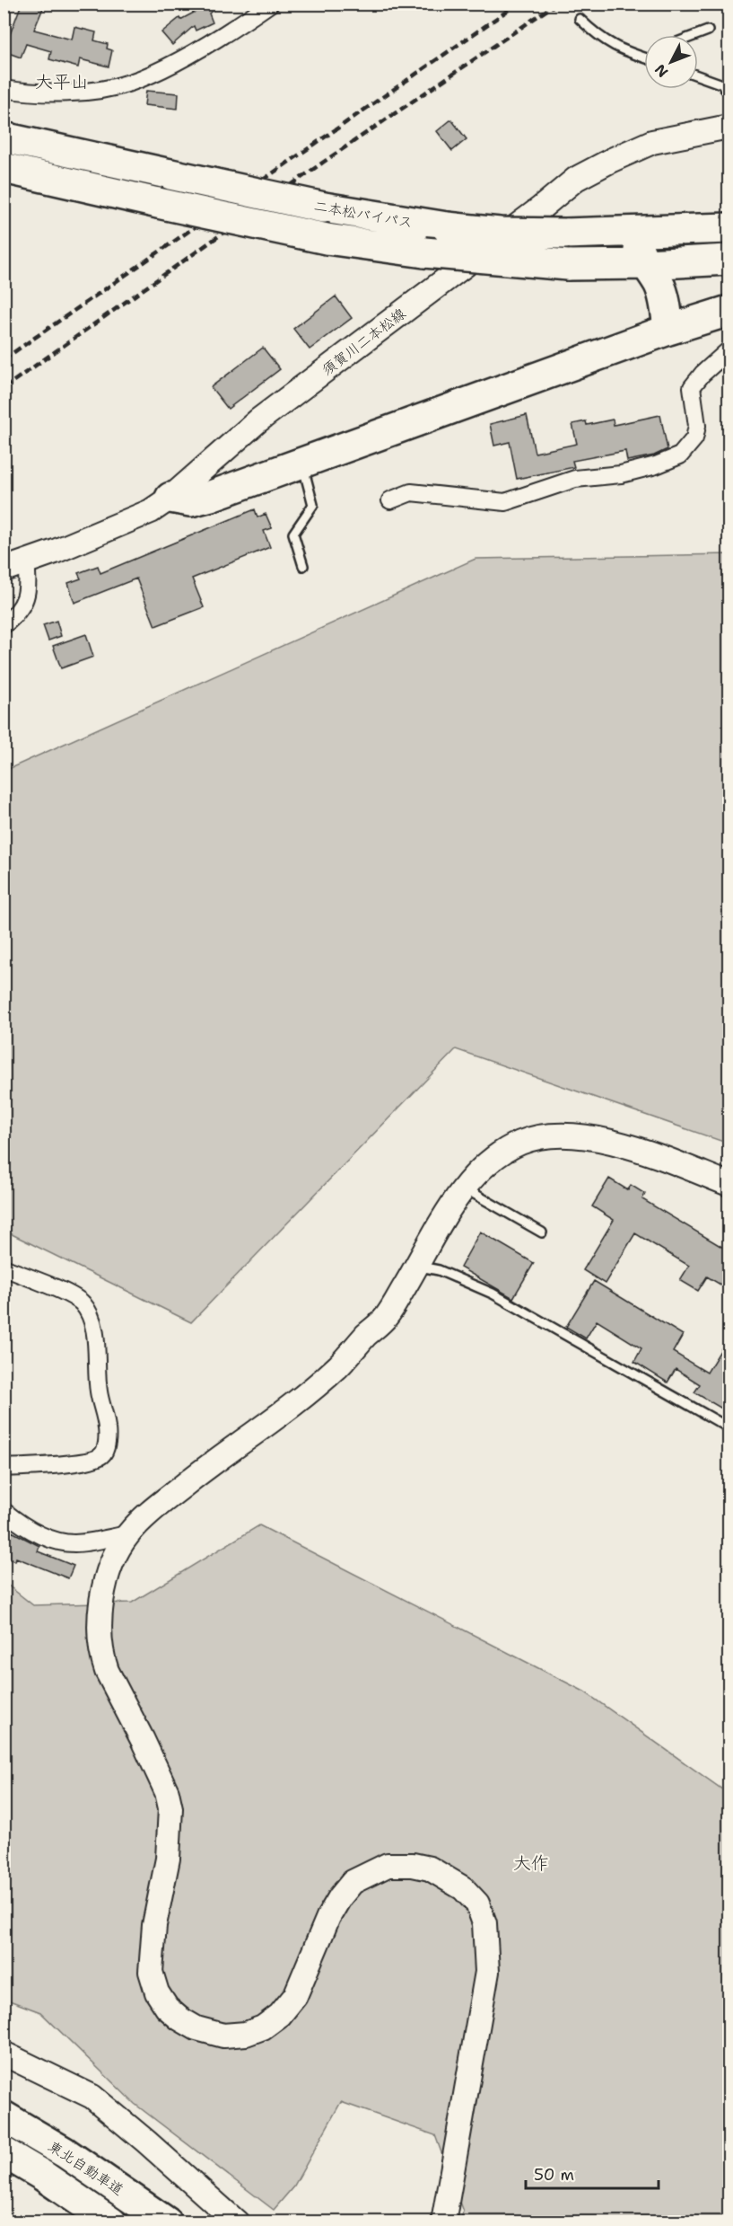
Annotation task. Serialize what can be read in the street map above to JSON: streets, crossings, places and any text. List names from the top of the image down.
{
  "streets": {
    "highway": ["二本松バイパス", "東北自動車道"],
    "street": ["須賀川二本松線"]
  },
  "districts": ["大平山", "大作"],
  "scale_bar": "50 m",
  "north": "bottom left"
}
